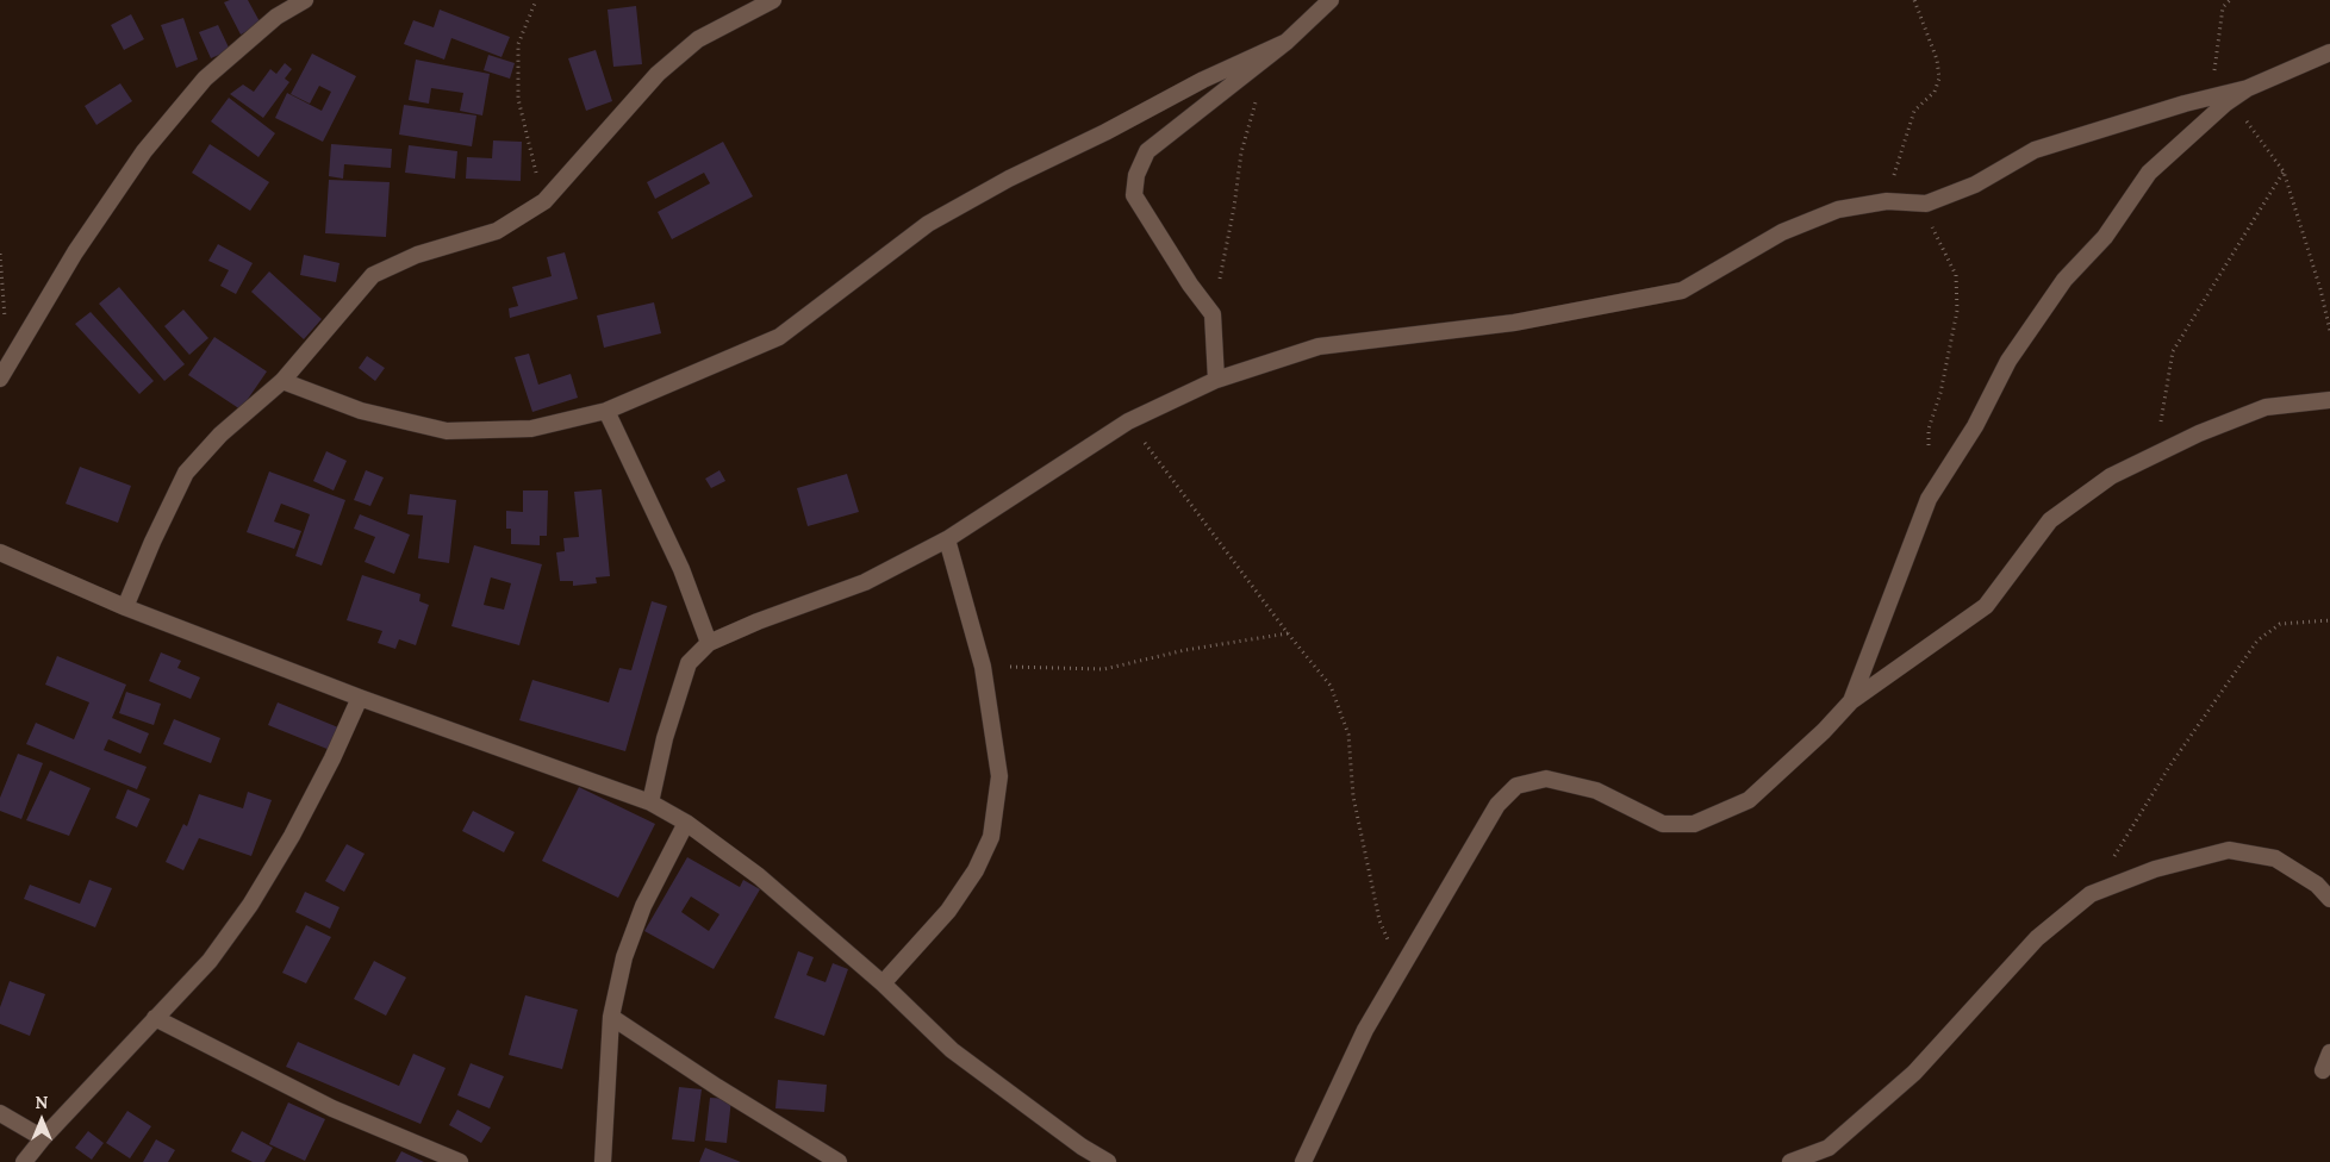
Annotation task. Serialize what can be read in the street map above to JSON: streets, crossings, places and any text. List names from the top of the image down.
{
  "north": "top"
}
